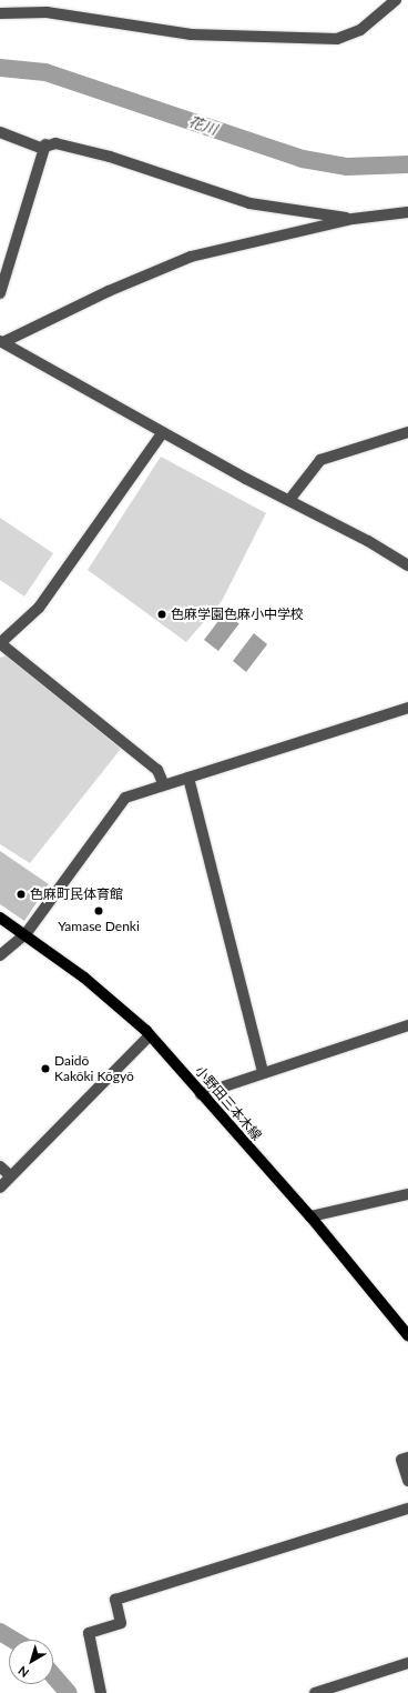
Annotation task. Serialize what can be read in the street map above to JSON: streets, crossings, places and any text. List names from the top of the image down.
{
  "streets": {
    "main road": ["小野田三本木線"]
  },
  "water": ["花川"],
  "places": [
    "色麻学園色麻小中学校",
    "色麻町民体育館",
    "Yamase Denki",
    "Daidō Kakōki Kōgyō"
  ],
  "north": "bottom left"
}
